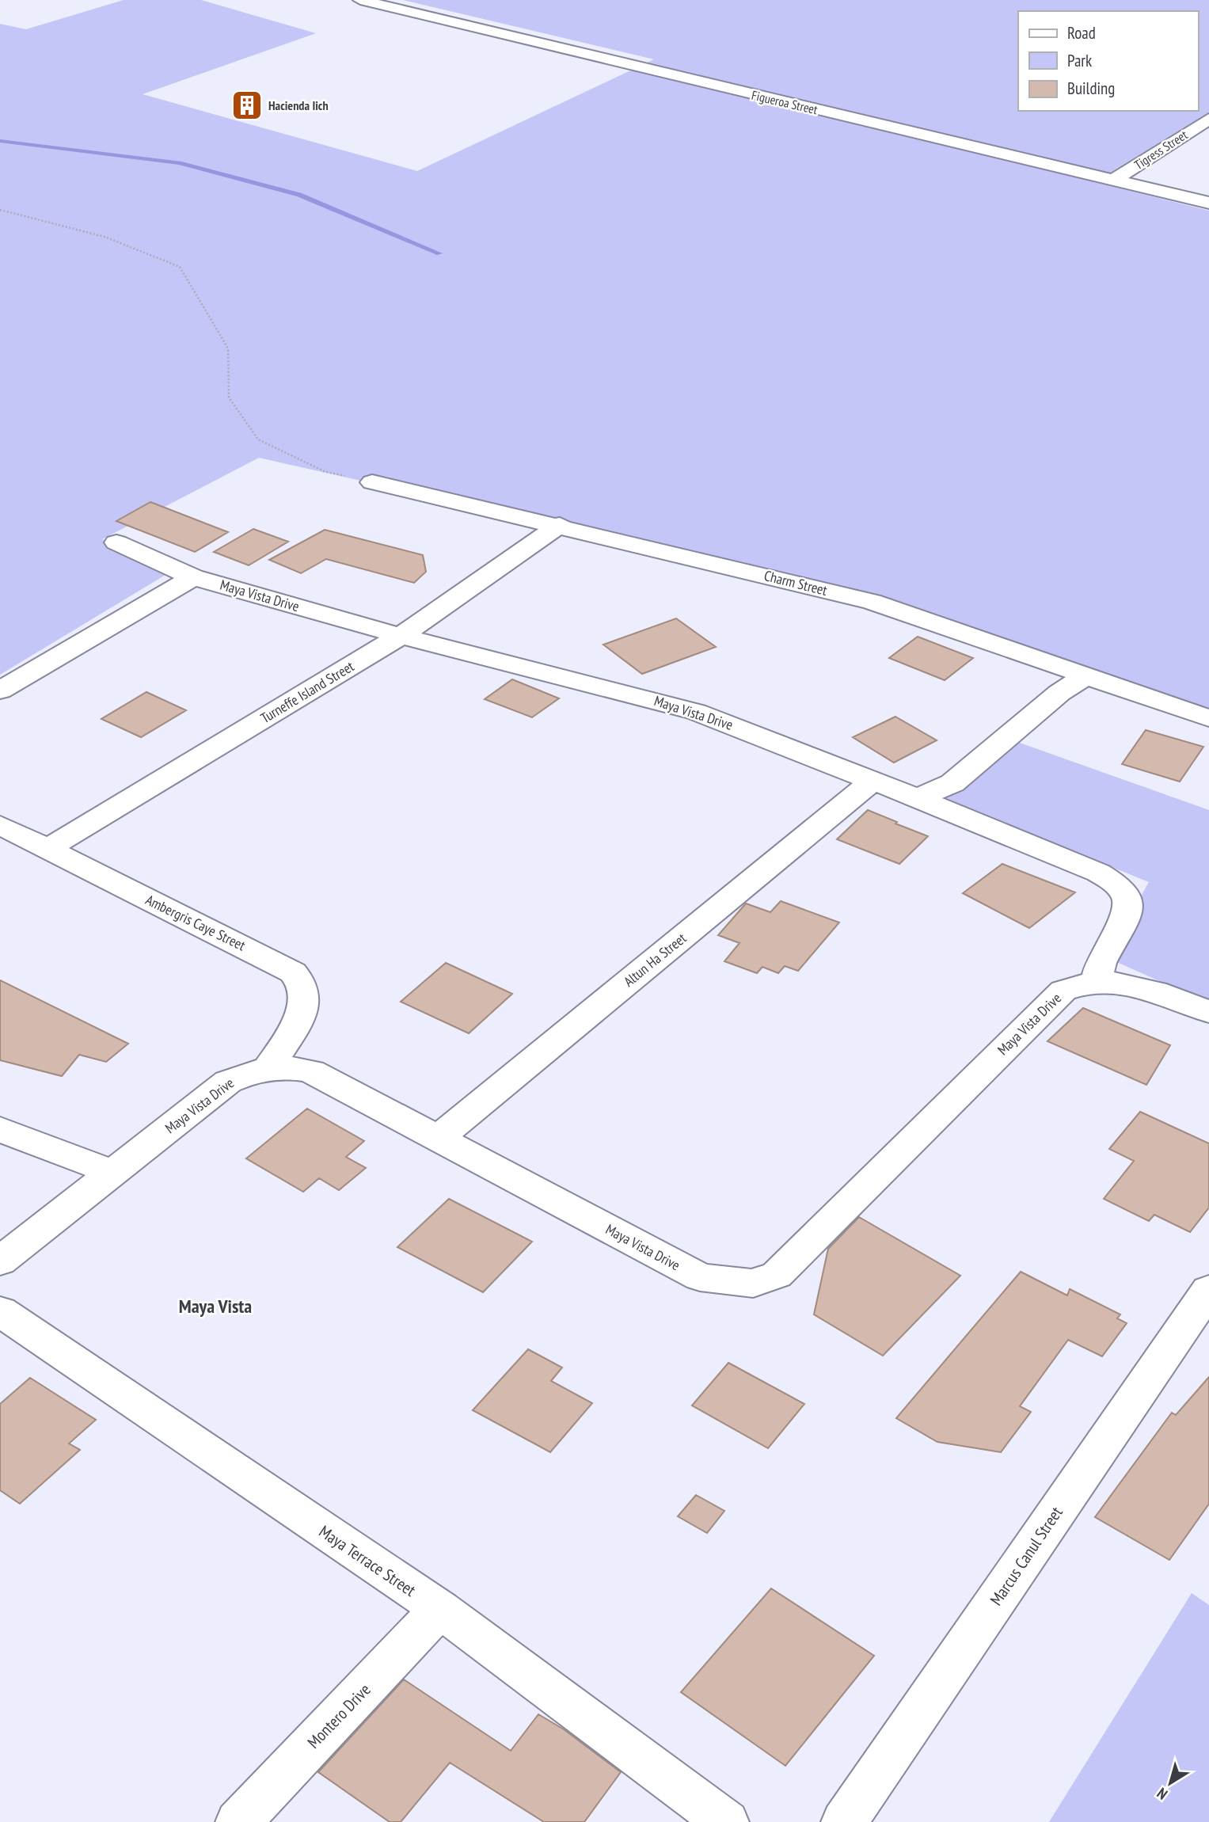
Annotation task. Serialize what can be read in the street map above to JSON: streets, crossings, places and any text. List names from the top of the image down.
{
  "streets": {
    "street": [
      "Figueroa Street",
      "Tigress Street",
      "Charm Street",
      "Maya Vista Drive",
      "Turneffe Island Street",
      "Ambergris Caye Street",
      "Altun Ha Street",
      "Marcus Canul Street",
      "Maya Terrace Street",
      "Montero Drive"
    ]
  },
  "crossings": [
    ["Figueroa Street", "Tigress Street"],
    ["Charm Street", "Turneffe Island Street"],
    ["Maya Vista Drive", "Turneffe Island Street"],
    ["Maya Vista Drive", "Ambergris Caye Street"],
    ["Maya Vista Drive", "Altun Ha Street"],
    ["Turneffe Island Street", "Ambergris Caye Street"],
    ["Maya Terrace Street", "Montero Drive"]
  ],
  "districts": ["Maya Vista"],
  "places": {
    "building": ["Hacienda Iich"]
  },
  "legend": ["Road", "Park", "Building"],
  "north": "bottom left"
}
